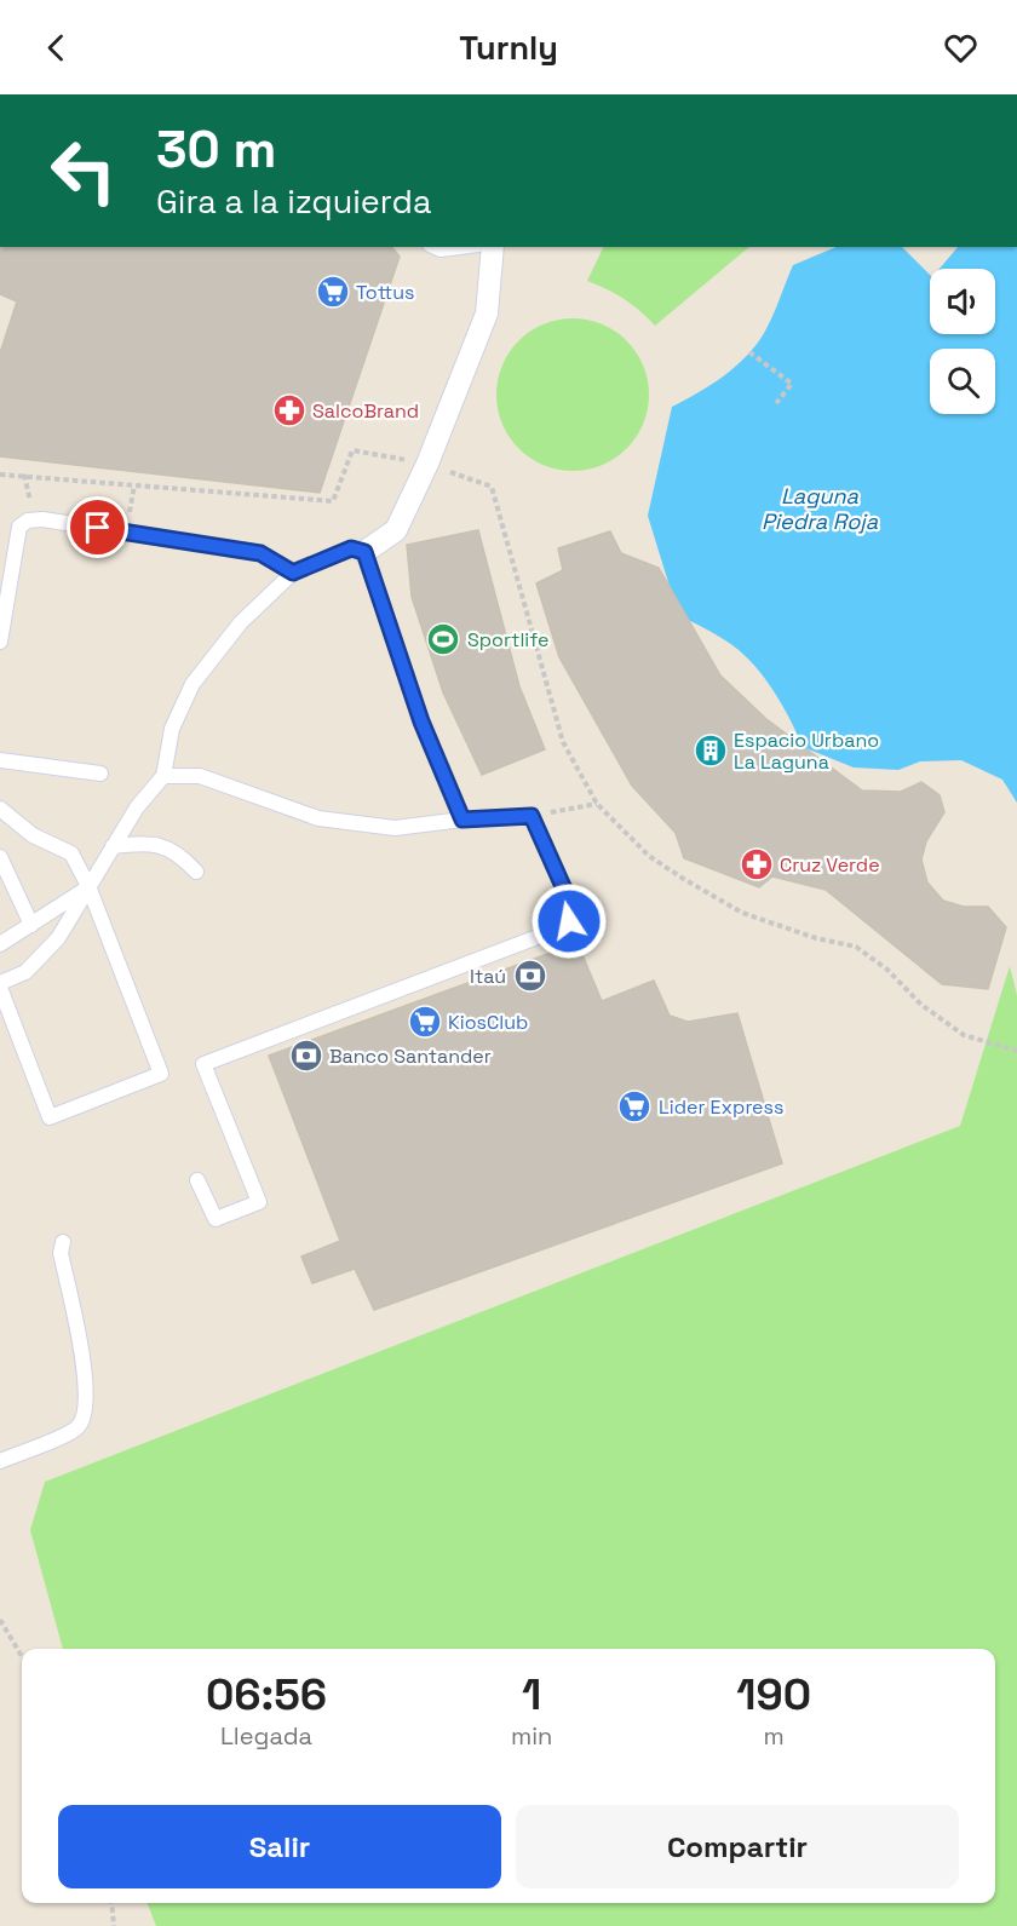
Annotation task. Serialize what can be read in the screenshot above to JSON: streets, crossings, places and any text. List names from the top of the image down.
{
  "water": ["Laguna Piedra Roja"],
  "places": {
    "supermarket": ["Tottus", "KiosClub", "Lider Express"],
    "pharmacy": ["SalcoBrand", "Cruz Verde"],
    "sports": ["Sportlife"],
    "building": ["Espacio Urbano La Laguna"],
    "bank": ["Itaú", "Banco Santander"]
  },
  "page": {
    "header": "Turnly",
    "turn": ["30 m", "Gira a la izquierda"],
    "eta": [
      "06:56",
      "Llegada",
      "1",
      "min",
      "190",
      "m"
    ],
    "buttons": ["Salir", "Compartir"]
  }
}
